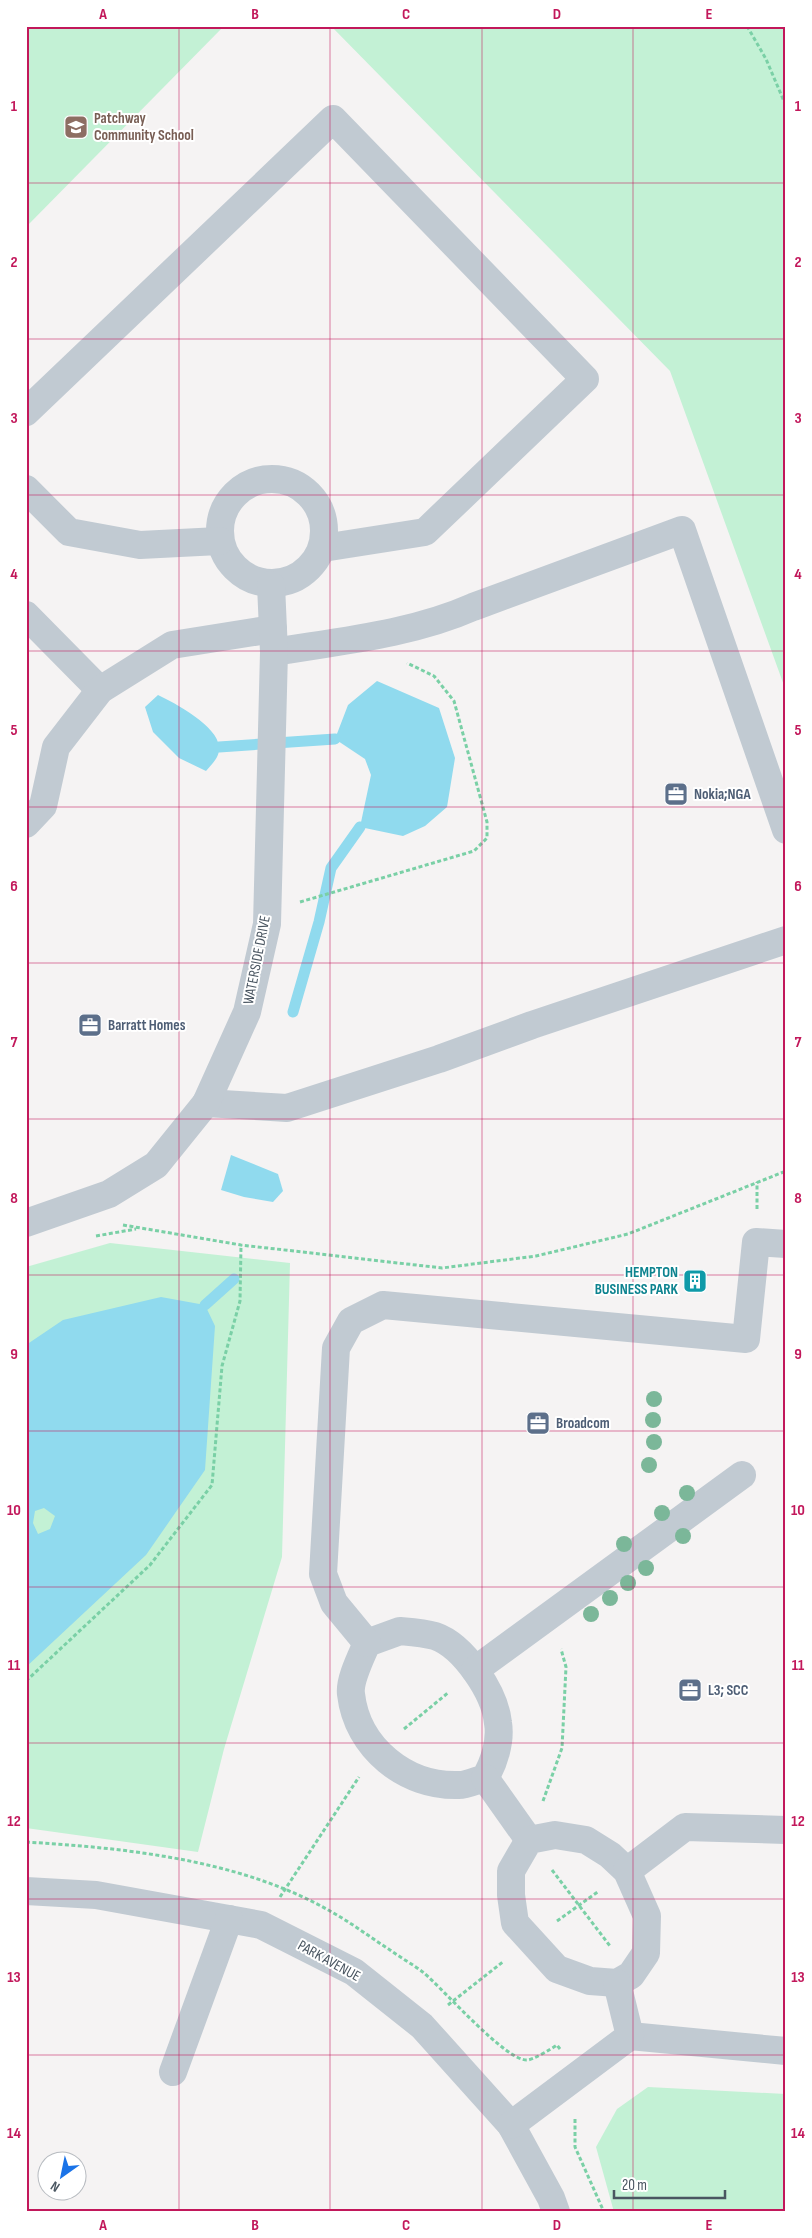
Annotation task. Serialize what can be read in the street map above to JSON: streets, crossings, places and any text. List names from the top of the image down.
{
  "streets": {
    "street": ["WATERSIDE DRIVE", "PARK AVENUE"]
  },
  "places": {
    "school or university": ["Patchway Community School"],
    "office": [
      "Nokia;NGA",
      "Barratt Homes",
      "Broadcom",
      "L3; SCC"
    ],
    "building": ["HEMPTON BUSINESS PARK"]
  },
  "scale_bar": "20 m",
  "north": "bottom left",
  "grid": {
    "columns": [
      "A",
      "B",
      "C",
      "D",
      "E"
    ],
    "rows": [
      "1",
      "2",
      "3",
      "4",
      "5",
      "6",
      "7",
      "8",
      "9",
      "10",
      "11",
      "12",
      "13",
      "14"
    ]
  }
}
